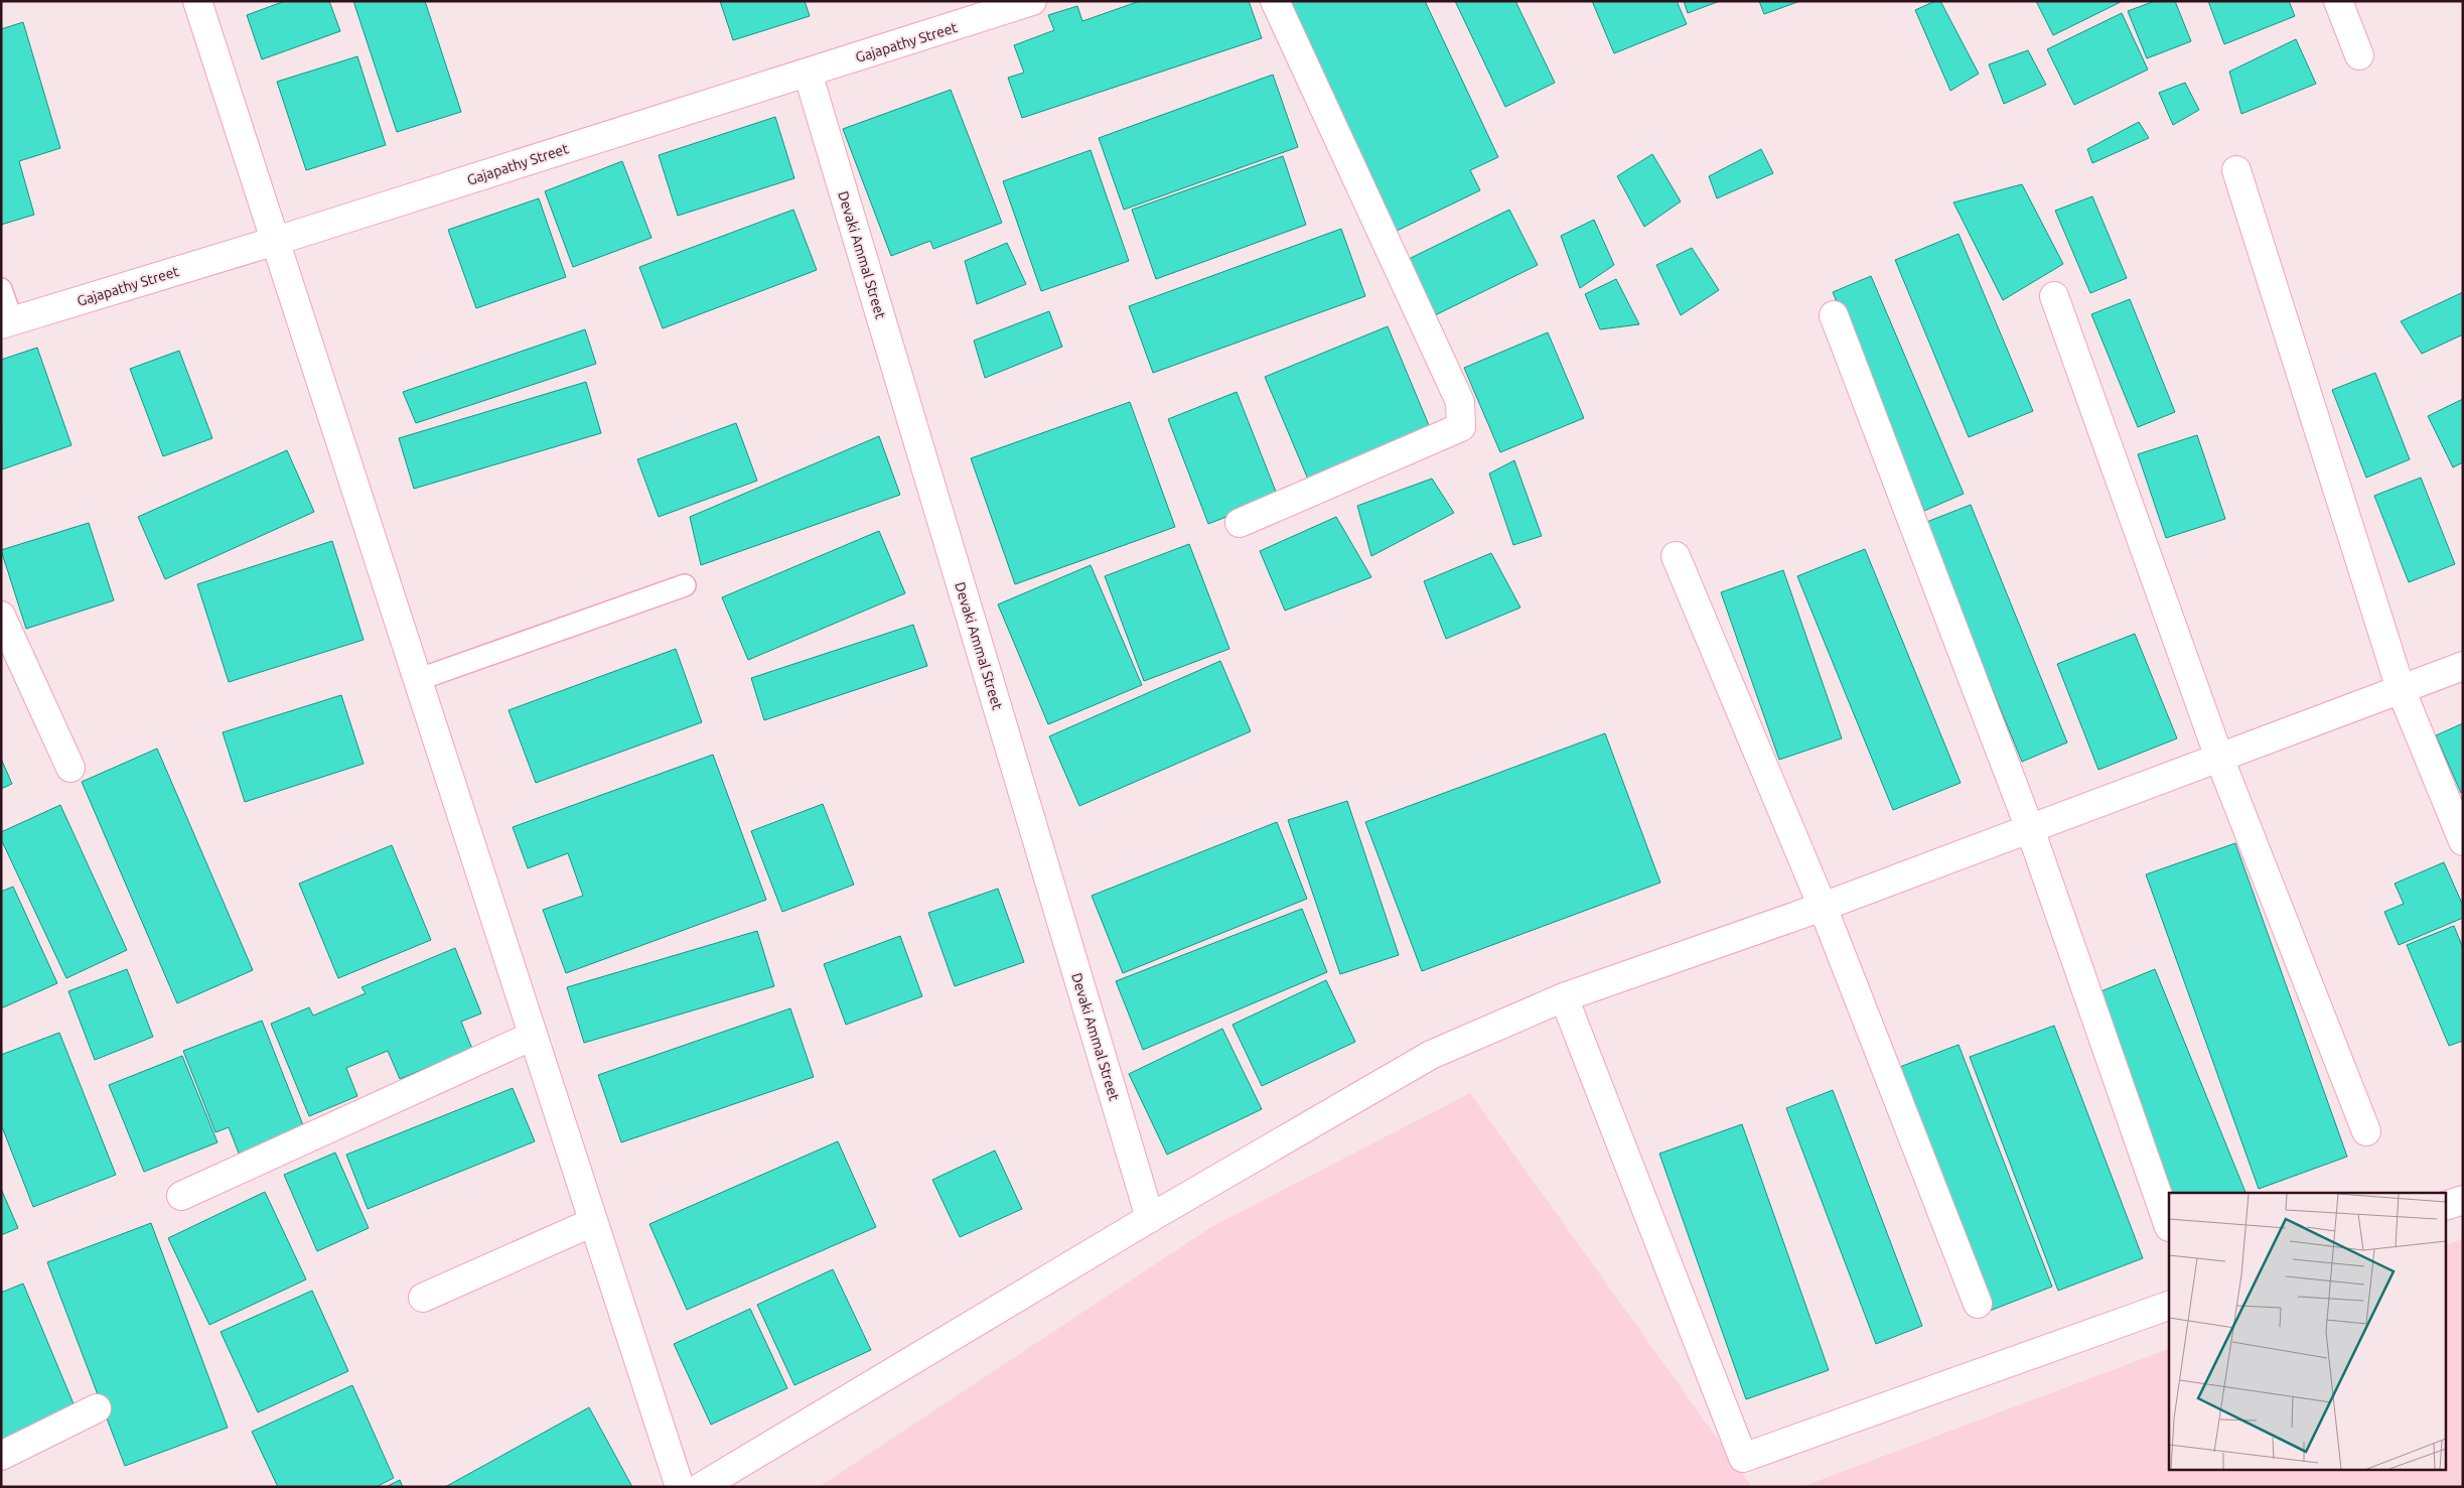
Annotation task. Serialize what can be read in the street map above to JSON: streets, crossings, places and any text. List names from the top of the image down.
{
  "streets": {
    "street": ["Gajapathy Street", "Devaki Ammal Street"]
  },
  "crossings": [
    ["Gajapathy Street", "Devaki Ammal Street"]
  ]
}
